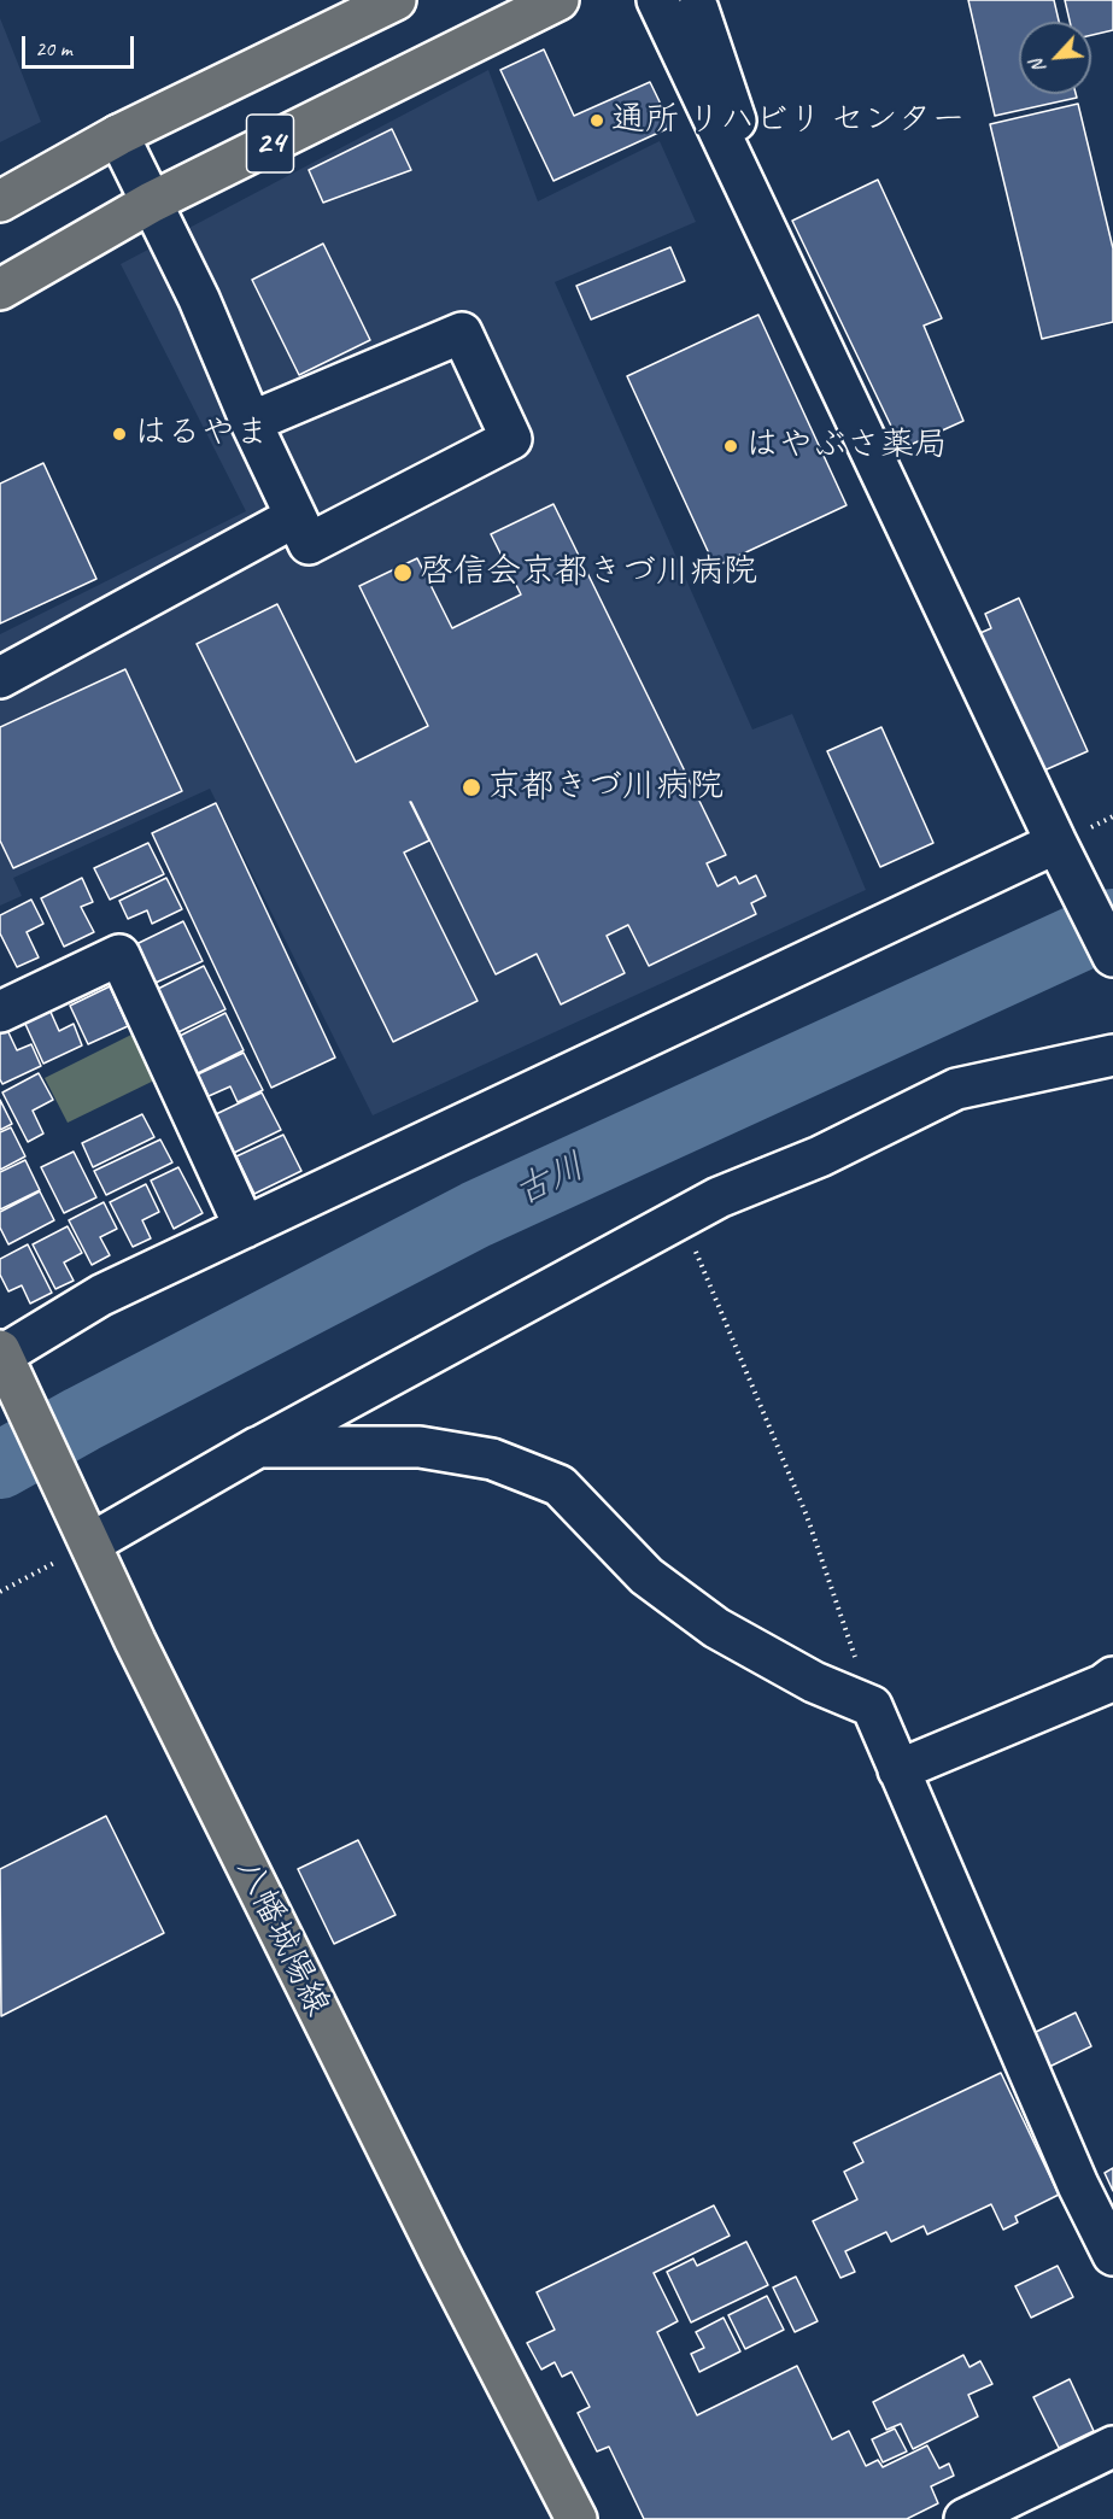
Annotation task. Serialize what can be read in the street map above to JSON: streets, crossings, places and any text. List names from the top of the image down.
{
  "streets": {
    "main road": ["24", "八幡城陽線"]
  },
  "water": ["古川"],
  "places": [
    "通所 リハビリ センター",
    "はるやま",
    "はやぶさ薬局",
    "啓信会京都きづ川病院",
    "京都きづ川病院"
  ],
  "scale_bar": "20 m",
  "north": "bottom left"
}
